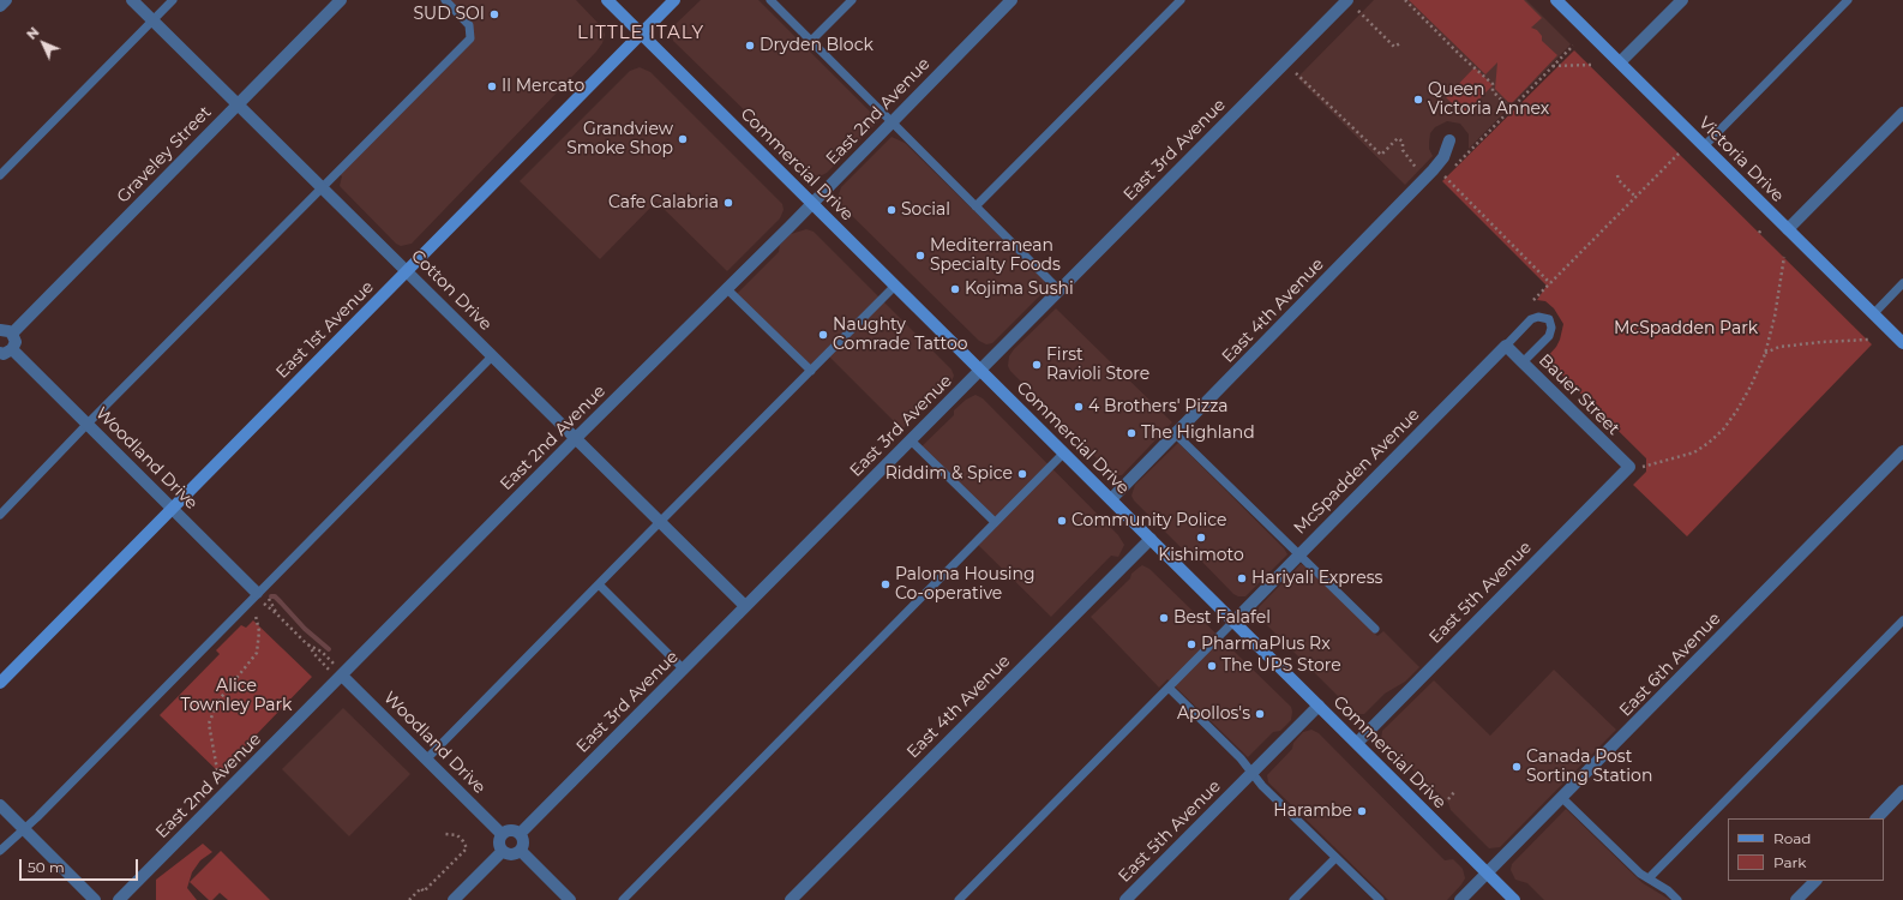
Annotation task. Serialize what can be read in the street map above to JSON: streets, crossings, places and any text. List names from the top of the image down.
{
  "streets": {
    "street": [
      "East 2nd Avenue",
      "East 3rd Avenue",
      "Graveley Street",
      "Victoria Drive",
      "Commercial Drive",
      "Cotton Drive",
      "East 4th Avenue",
      "East 1st Avenue",
      "Bauer Street",
      "Woodland Drive",
      "McSpadden Avenue",
      "East 5th Avenue",
      "East 6th Avenue"
    ]
  },
  "crossings": [
    ["East 2nd Avenue", "Commercial Drive"],
    ["East 2nd Avenue", "Cotton Drive"],
    ["East 2nd Avenue", "Woodland Drive"],
    ["East 3rd Avenue", "Commercial Drive"],
    ["East 3rd Avenue", "Cotton Drive"],
    ["East 3rd Avenue", "Woodland Drive"],
    ["Graveley Street", "Cotton Drive"],
    ["Commercial Drive", "East 4th Avenue"],
    ["Commercial Drive", "East 1st Avenue"],
    ["Commercial Drive", "McSpadden Avenue"],
    ["Commercial Drive", "East 5th Avenue"],
    ["Commercial Drive", "East 6th Avenue"],
    ["Cotton Drive", "East 1st Avenue"],
    ["East 1st Avenue", "Woodland Drive"],
    ["Bauer Street", "McSpadden Avenue"],
    ["Bauer Street", "East 5th Avenue"]
  ],
  "districts": ["LITTLE ITALY"],
  "parks": ["McSpadden Park", "Alice Townley Park"],
  "places": [
    "SUD SOI",
    "Dryden Block",
    "Il Mercato",
    "Queen Victoria Annex",
    "Grandview Smoke Shop",
    "Cafe Calabria",
    "Social",
    "Mediterranean Specialty Foods",
    "Kojima Sushi",
    "Naughty Comrade Tattoo",
    "First Ravioli Store",
    "4 Brothers' Pizza",
    "The Highland",
    "Riddim & Spice",
    "Community Police",
    "Kishimoto",
    "Hariyali Express",
    "Paloma Housing Co-operative",
    "Best Falafel",
    "PharmaPlus Rx",
    "The UPS Store",
    "Apollos's",
    "Canada Post Sorting Station",
    "Harambe"
  ],
  "legend": ["Road", "Park"],
  "scale_bar": "50 m",
  "north": "top left"
}
